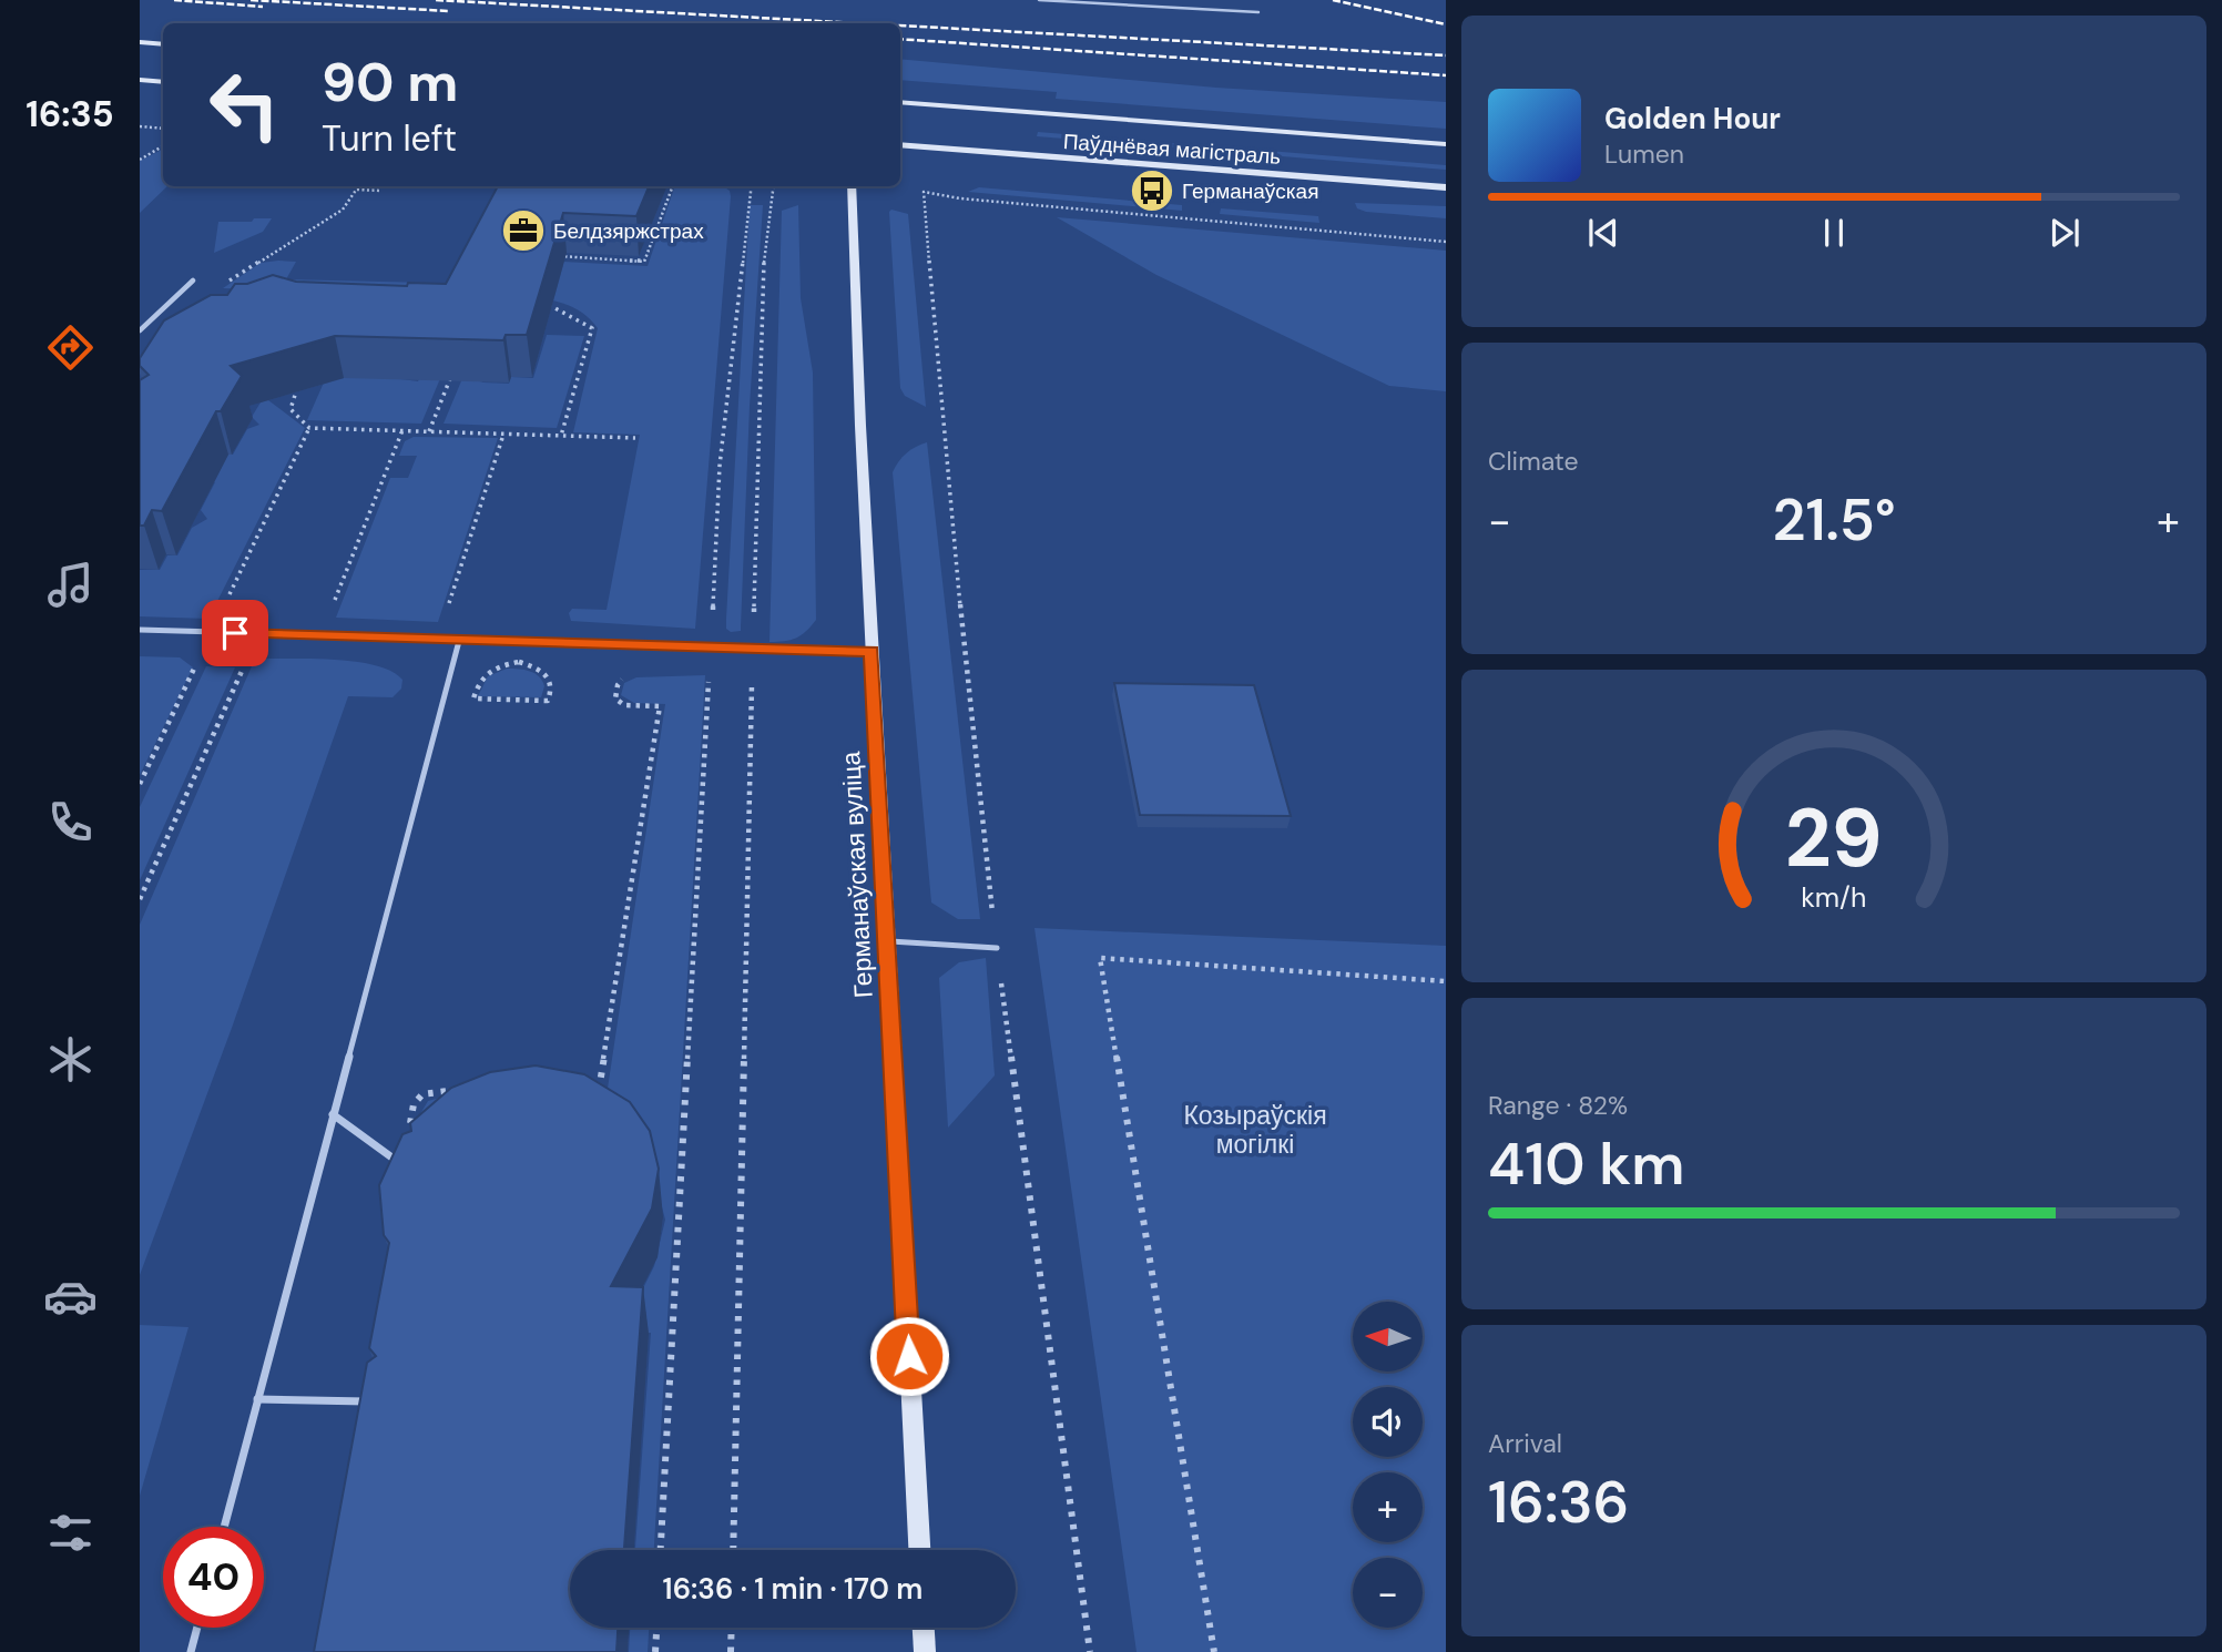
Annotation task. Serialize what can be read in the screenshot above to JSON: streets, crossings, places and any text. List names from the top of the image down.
{
  "streets": {
    "street": ["Паўднёвая магістраль", "Германаўская вуліца"]
  },
  "parks": ["Козыраўскія могілкі"],
  "places": {
    "bus stop": ["Германаўская"],
    "office": ["Белдзяржстрах"]
  },
  "north": "left",
  "page": {
    "tabs": "16:35",
    "turn": ["90 m", "Turn left"],
    "song": ["Golden Hour", "Lumen"],
    "tile": [
      "Climate",
      ["Range · 82%", "410 km"],
      ["Arrival", "16:36"]
    ],
    "heat": ["−", "21.5°", "+"],
    "map_buttons": ["+", "−"],
    "limit": "40",
    "trip": "16:36 · 1 min · 170 m",
    "gauge": ["29", "km/h"]
  }
}
